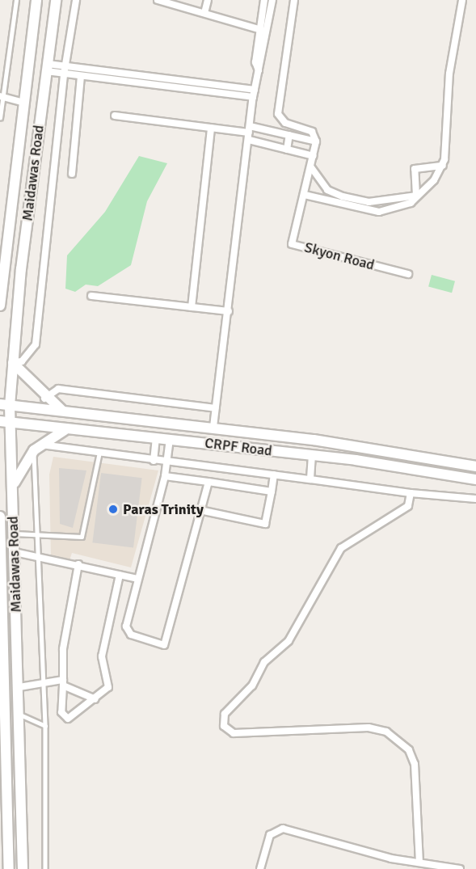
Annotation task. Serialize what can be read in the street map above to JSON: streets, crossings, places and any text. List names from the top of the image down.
{
  "streets": {
    "street": ["Maidawas Road", "Skyon Road", "CRPF Road"]
  },
  "crossings": [
    ["Maidawas Road", "CRPF Road"]
  ],
  "places": ["Paras Trinity"]
}
